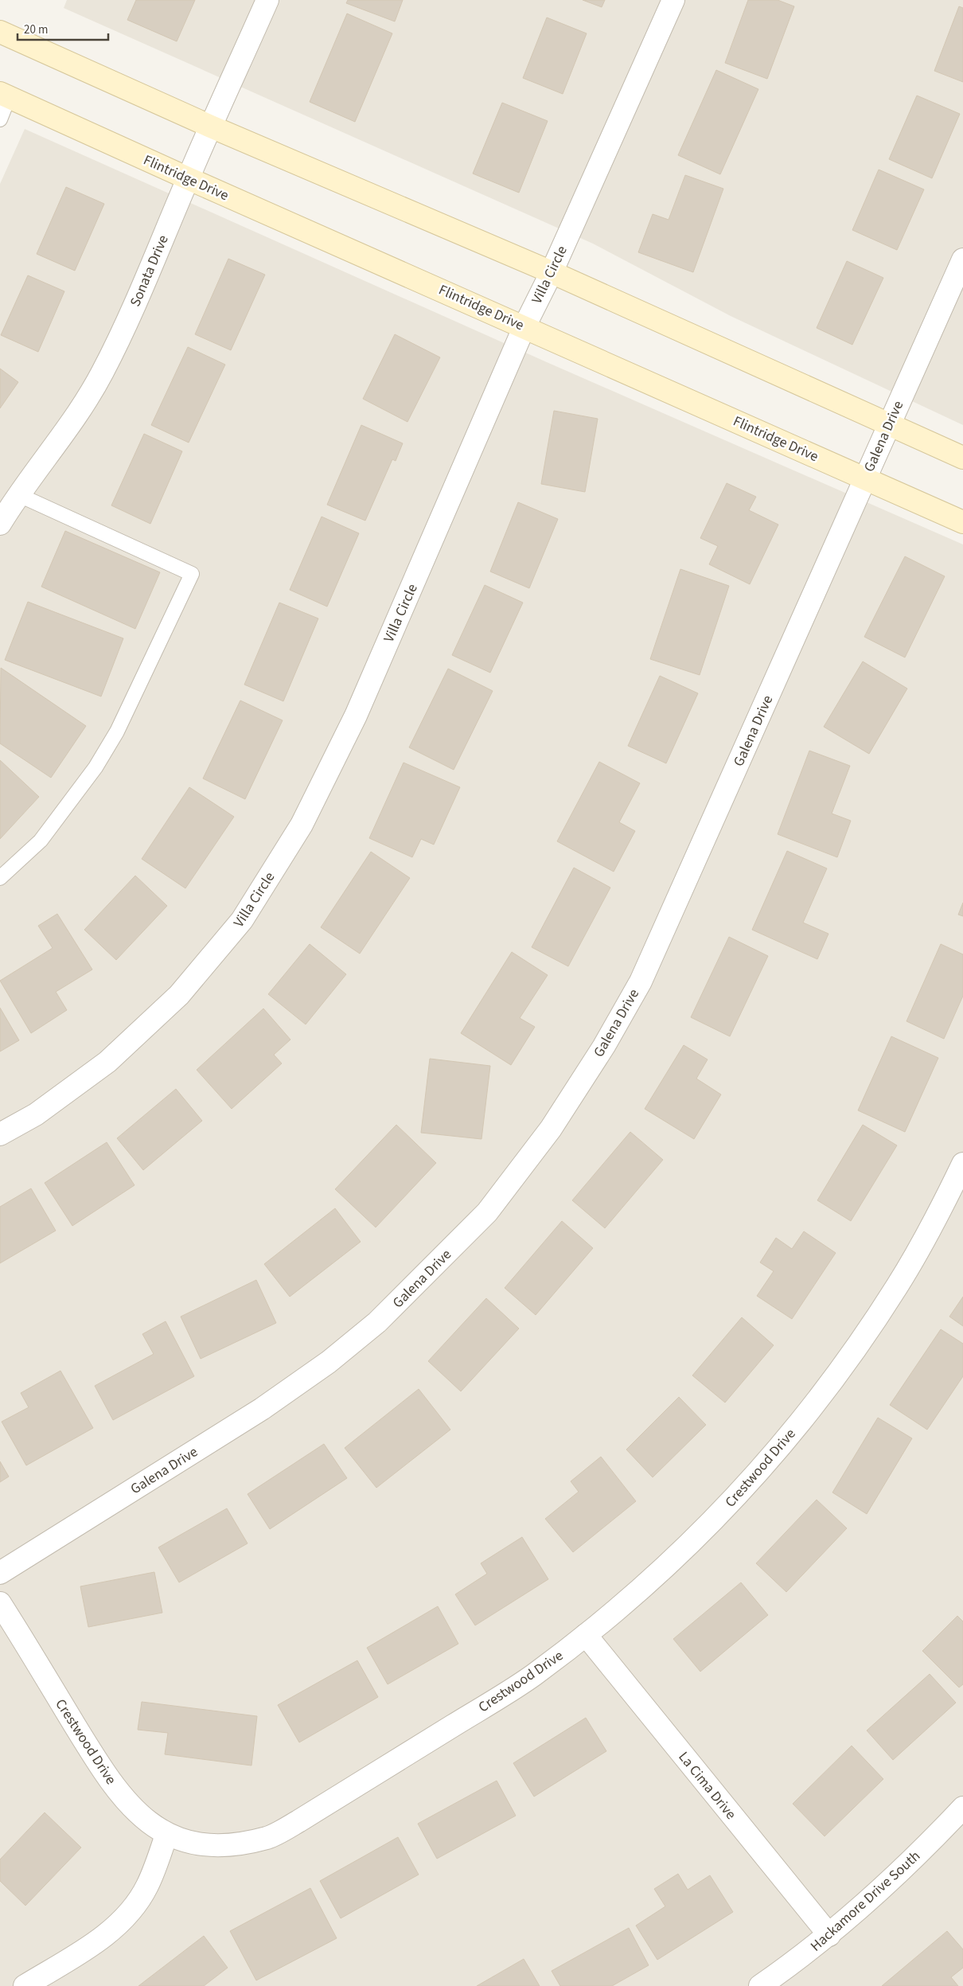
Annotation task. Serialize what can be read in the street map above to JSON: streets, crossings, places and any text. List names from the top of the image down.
{
  "streets": {
    "street": [
      "Flintridge Drive",
      "Sonata Drive",
      "Villa Circle",
      "Galena Drive",
      "Crestwood Drive",
      "La Cima Drive",
      "Hackamore Drive South"
    ]
  },
  "crossings": [
    ["Flintridge Drive", "Sonata Drive"],
    ["Flintridge Drive", "Villa Circle"],
    ["Flintridge Drive", "Galena Drive"],
    ["Crestwood Drive", "La Cima Drive"],
    ["La Cima Drive", "Hackamore Drive South"]
  ],
  "scale_bar": "20 m"
}
